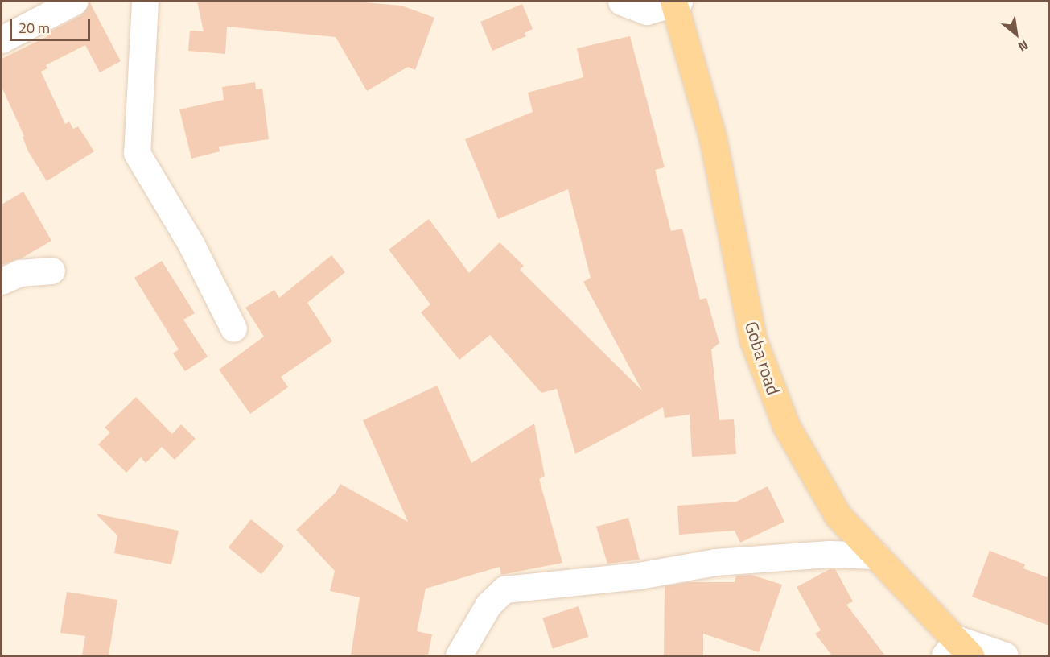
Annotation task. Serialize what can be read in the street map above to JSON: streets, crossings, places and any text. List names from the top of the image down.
{
  "streets": {
    "main road": ["Goba road"]
  },
  "scale_bar": "20 m",
  "north": "bottom right"
}
